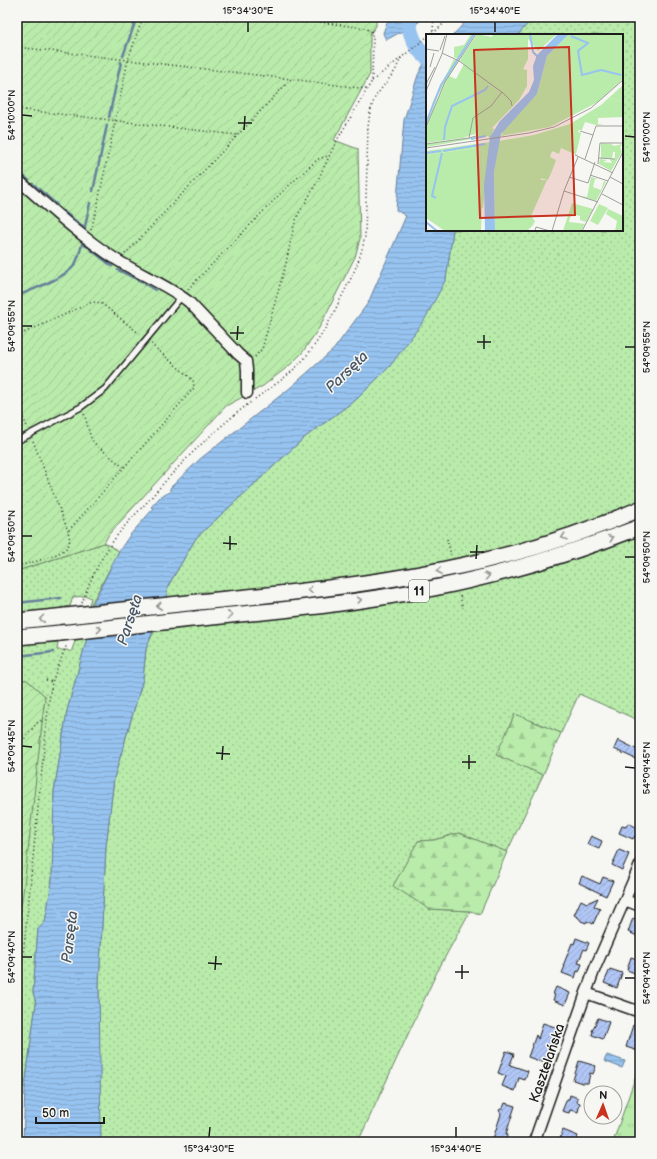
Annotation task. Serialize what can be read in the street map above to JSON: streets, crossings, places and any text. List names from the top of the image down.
{
  "streets": {
    "main road": ["11"],
    "street": ["Kasztelańska"]
  },
  "water": ["Parsęta"],
  "scale_bar": "50 m",
  "north": "top",
  "coordinates": [
    "15°34'30\"E",
    "15°34'40\"E",
    "54°10'00\"N",
    "54°09'55\"N",
    "54°09'50\"N",
    "54°09'45\"N",
    "54°09'40\"N"
  ]
}
